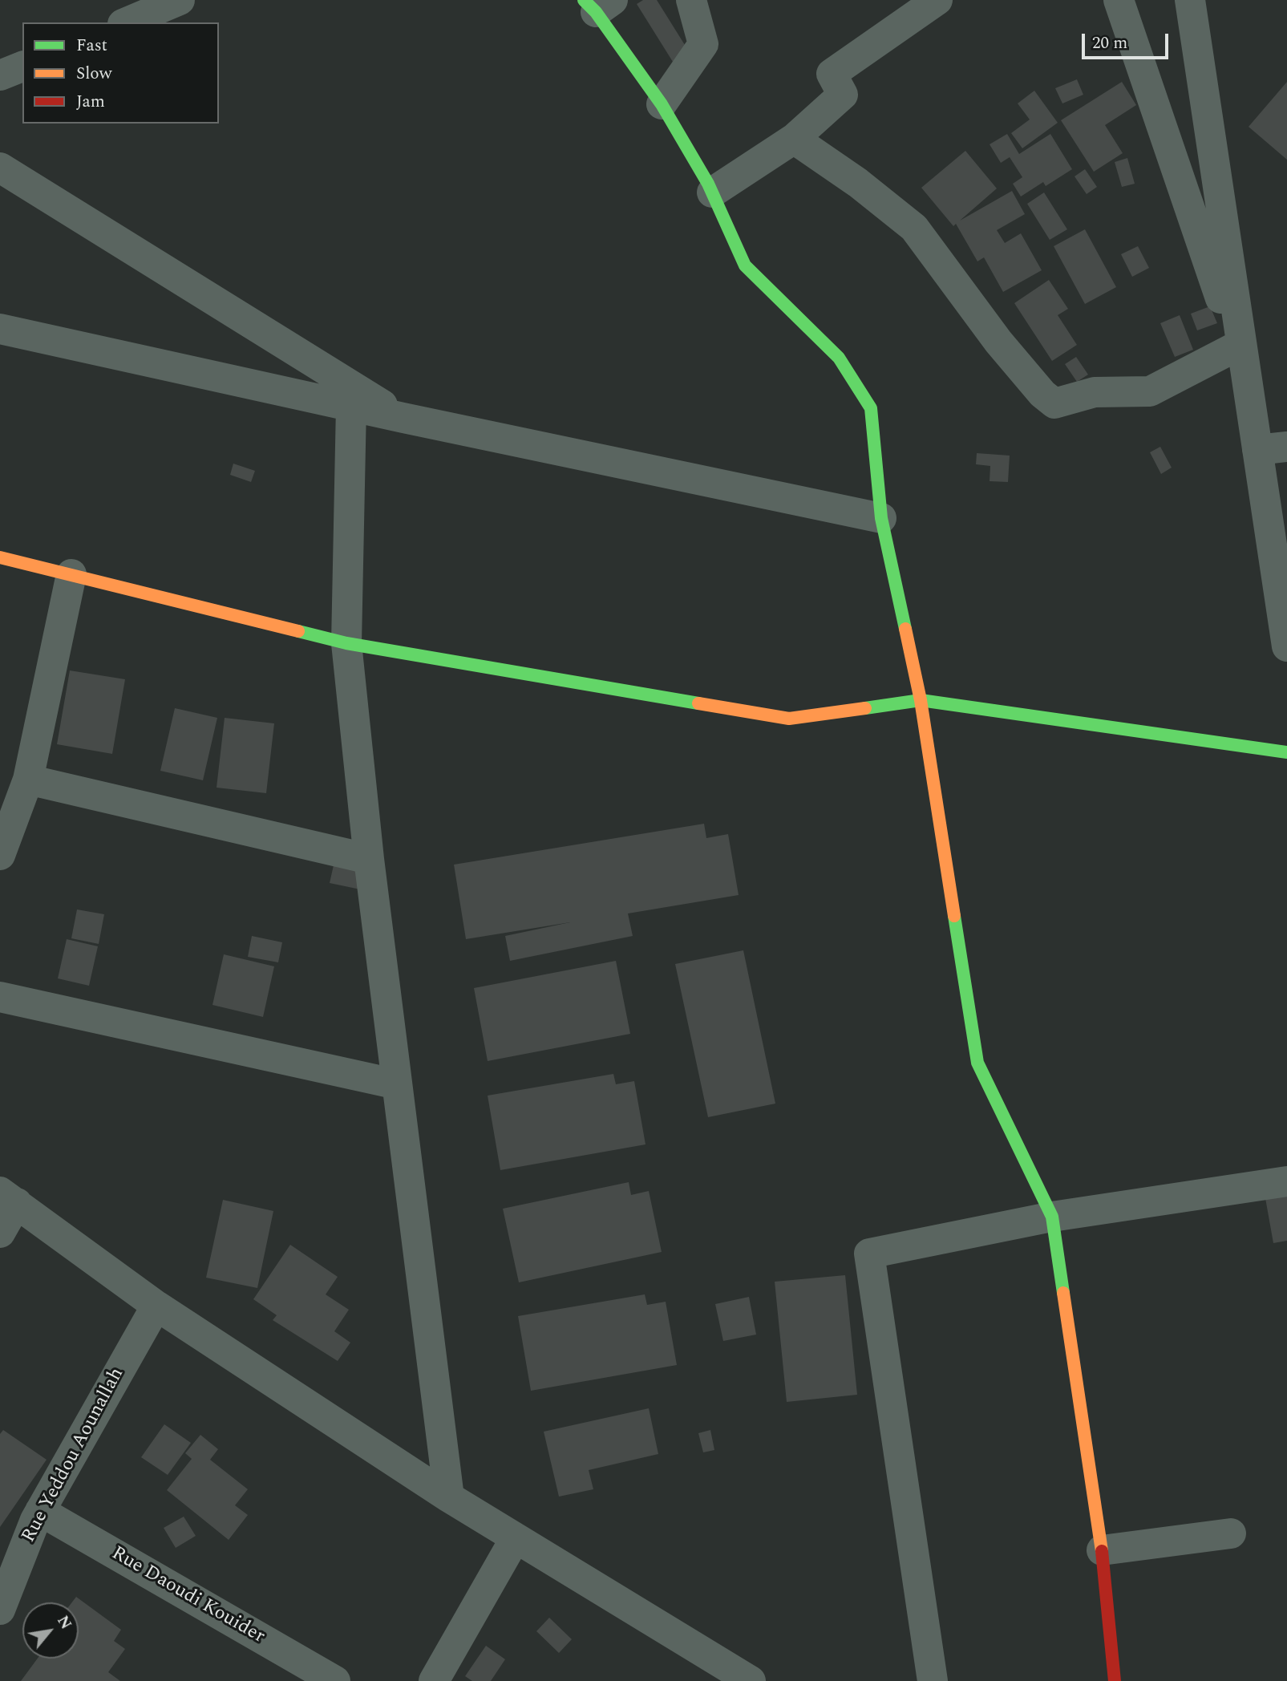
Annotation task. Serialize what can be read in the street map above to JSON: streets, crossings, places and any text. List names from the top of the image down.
{
  "streets": {
    "street": ["Rue Yeddou Aounallah", "Rue Daoudi Kouider"]
  },
  "crossings": [
    ["Rue Yeddou Aounallah", "Rue Daoudi Kouider"]
  ],
  "legend": ["Fast", "Slow", "Jam"],
  "scale_bar": "20 m",
  "north": "top right"
}
